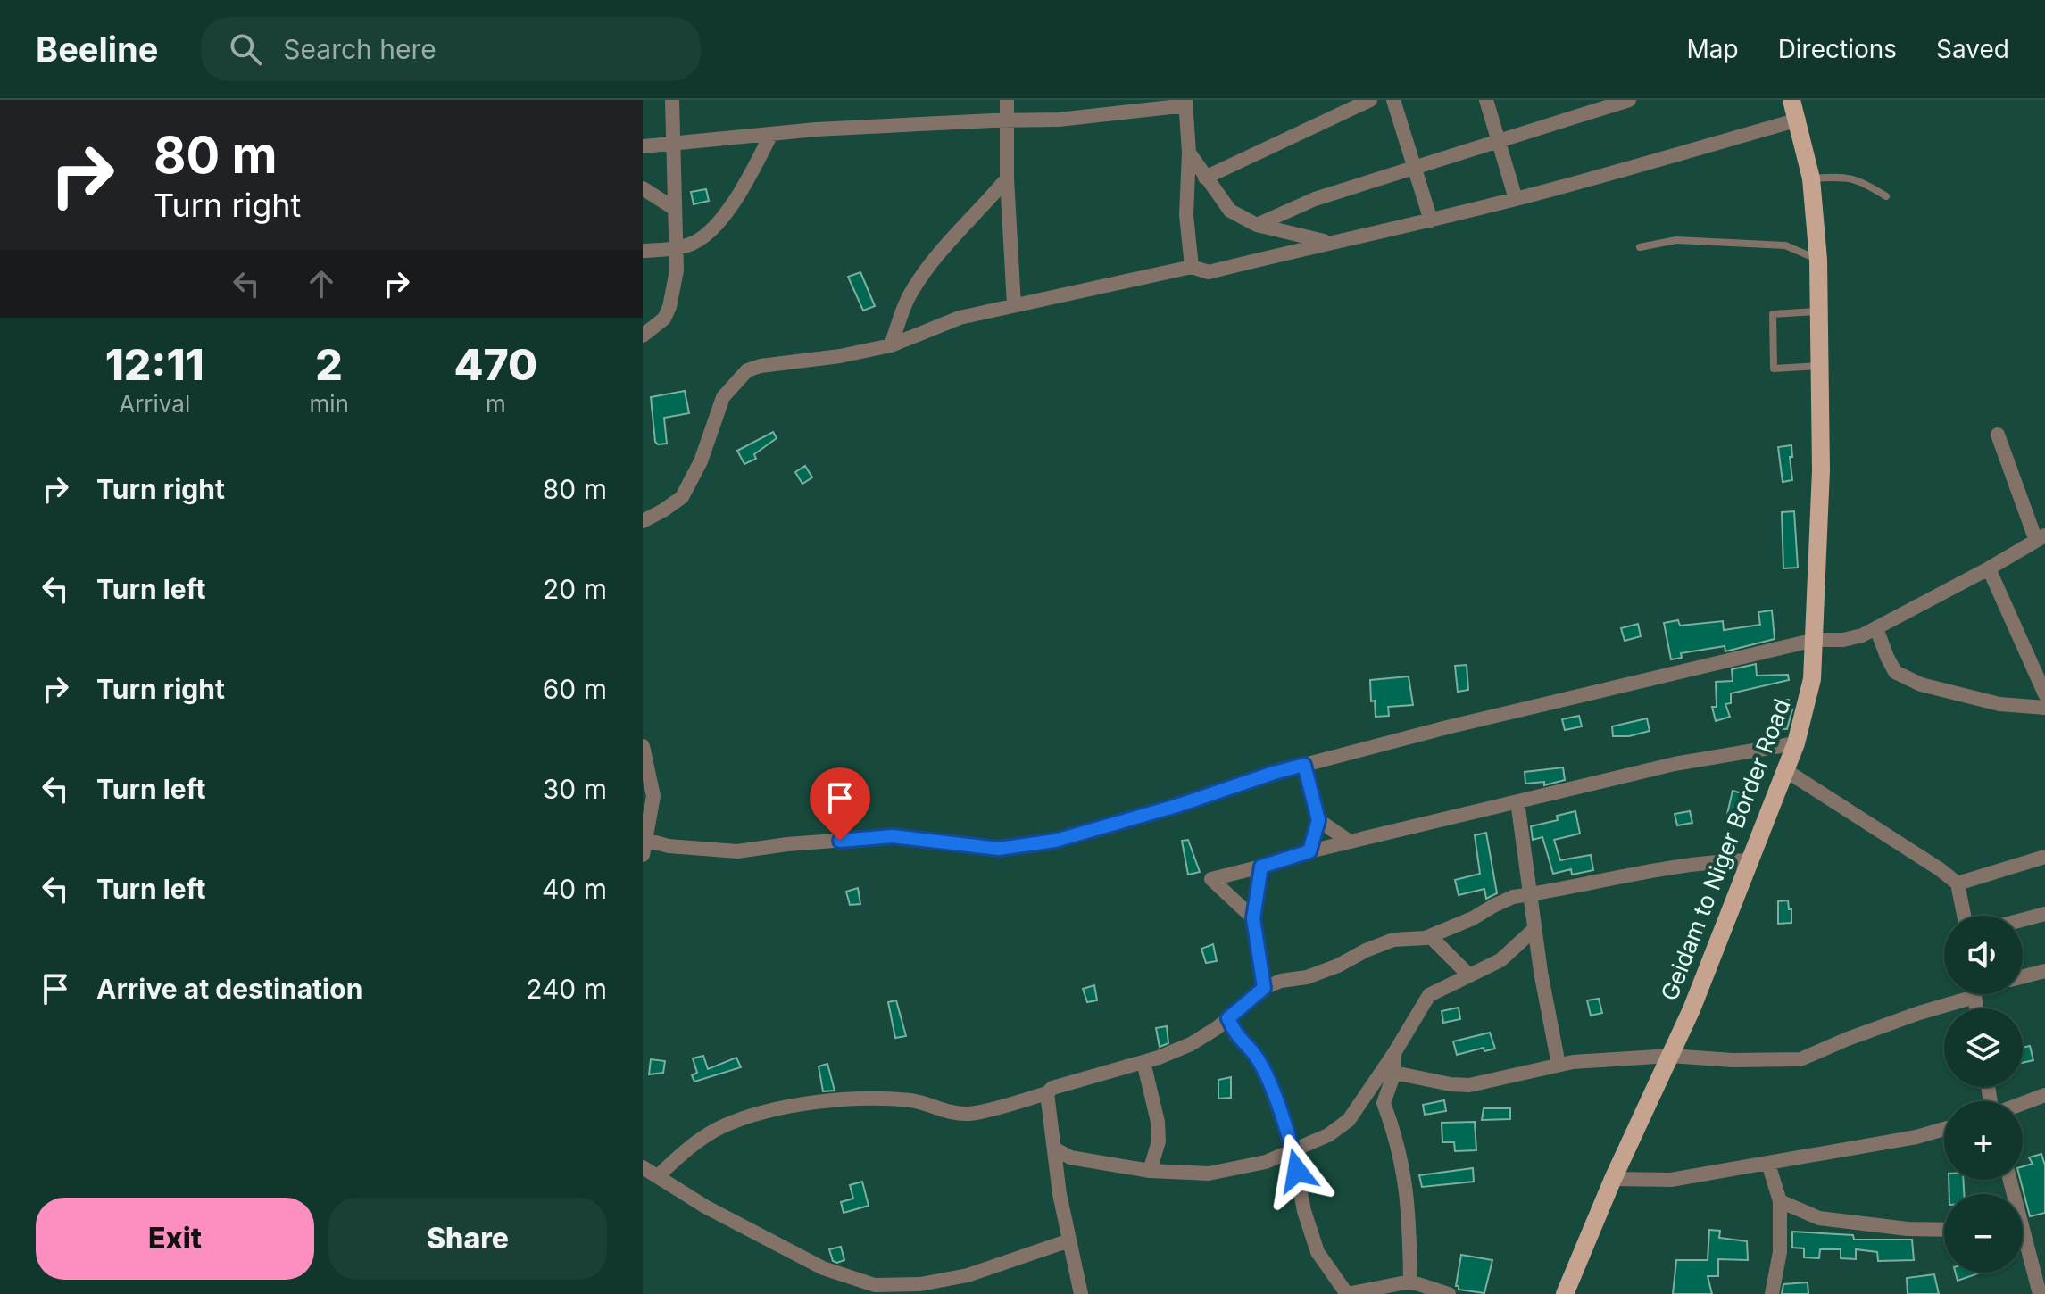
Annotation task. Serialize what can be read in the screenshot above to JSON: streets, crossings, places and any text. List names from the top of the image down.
{
  "streets": {
    "main road": ["Geidam to Niger Border Road"]
  },
  "page": {
    "header": "Beeline",
    "search": "Search here",
    "nav": ["Map", "Directions", "Saved"],
    "turn": ["80 m", "Turn right"],
    "eta": [
      "12:11",
      "Arrival",
      "2",
      "min",
      "470",
      "m"
    ],
    "list": [
      {
        "name": "Turn right",
        "value": "80 m"
      },
      {
        "name": "Turn left",
        "value": "20 m"
      },
      {
        "name": "Turn right",
        "value": "60 m"
      },
      {
        "name": "Turn left",
        "value": "30 m"
      },
      {
        "name": "Turn left",
        "value": "40 m"
      },
      {
        "name": "Arrive at destination",
        "value": "240 m"
      }
    ],
    "map_buttons": ["+", "−"],
    "buttons": ["Exit", "Share"]
  }
}
